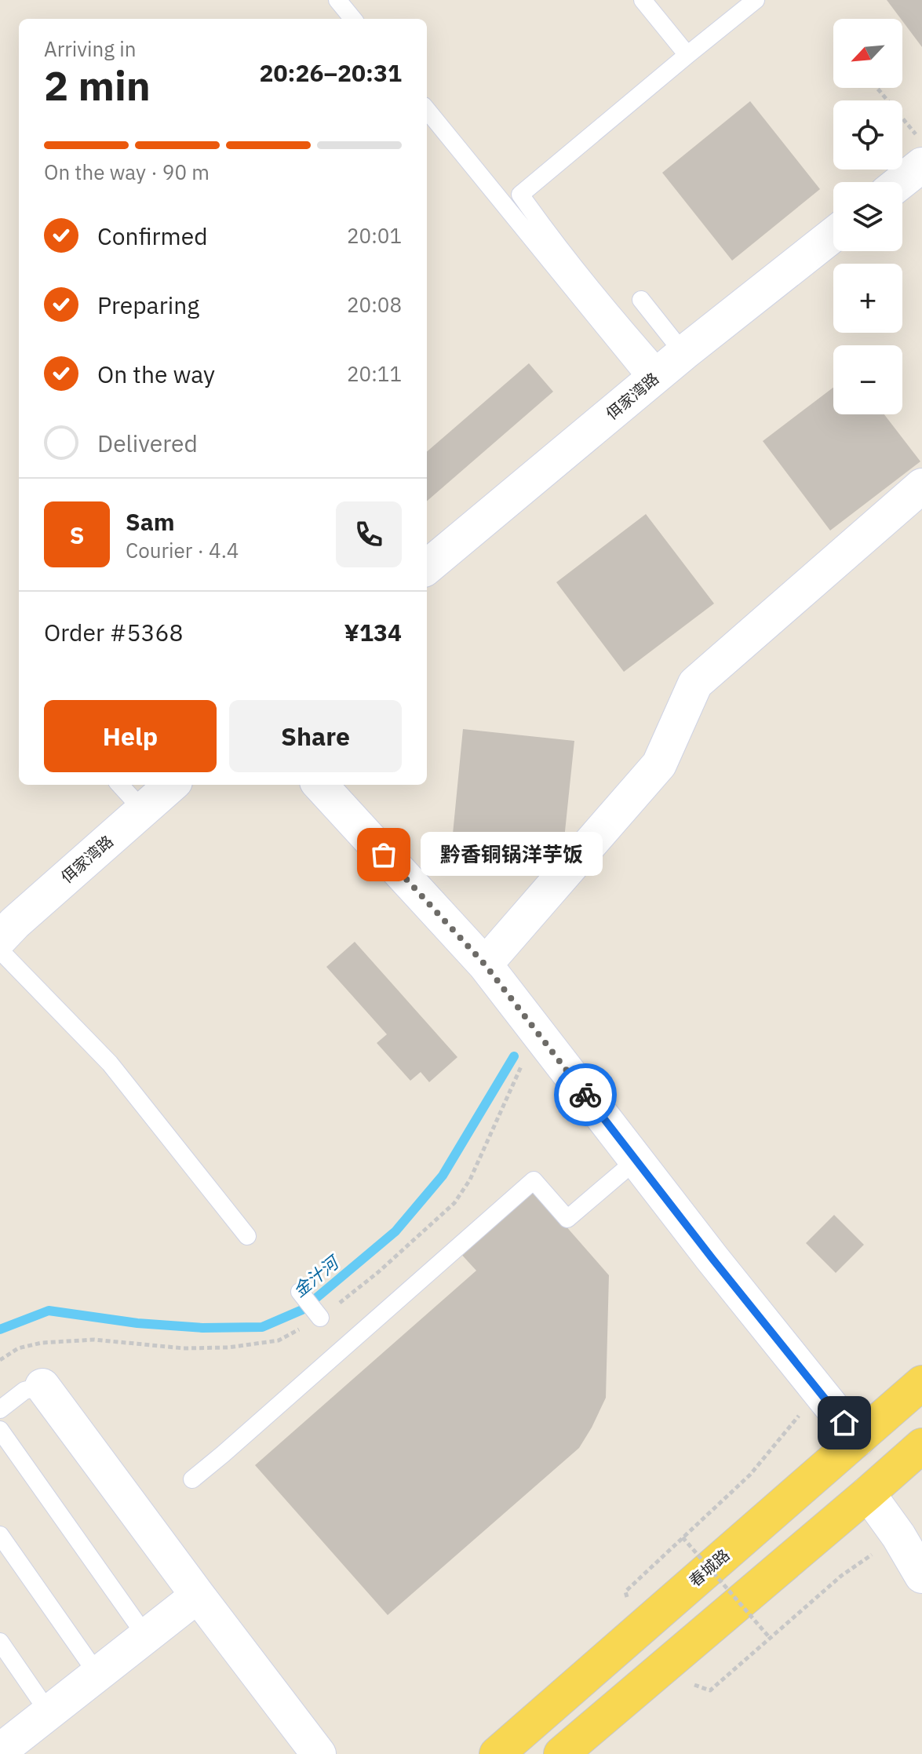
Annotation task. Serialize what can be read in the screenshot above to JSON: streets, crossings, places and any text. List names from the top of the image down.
{
  "streets": {
    "main road": ["春城路"],
    "street": ["佴家湾路"]
  },
  "water": ["金汁河"],
  "places": ["黔香铜锅洋芋饭"],
  "north": "bottom left",
  "page": {
    "map_buttons": ["+", "−"],
    "heading": ["2 min", "Arriving in", "20:26–20:31"],
    "panel": [
      "Sam",
      "Courier · 4.4",
      "Order #5368",
      "¥134"
    ],
    "bar": "On the way · 90 m",
    "list": [
      ["Confirmed", "20:01"],
      ["Preparing", "20:08"],
      ["On the way", "20:11"],
      "Delivered"
    ],
    "round": "S",
    "buttons": ["Help", "Share"],
    "bubble": "黔香铜锅洋芋饭"
  }
}
